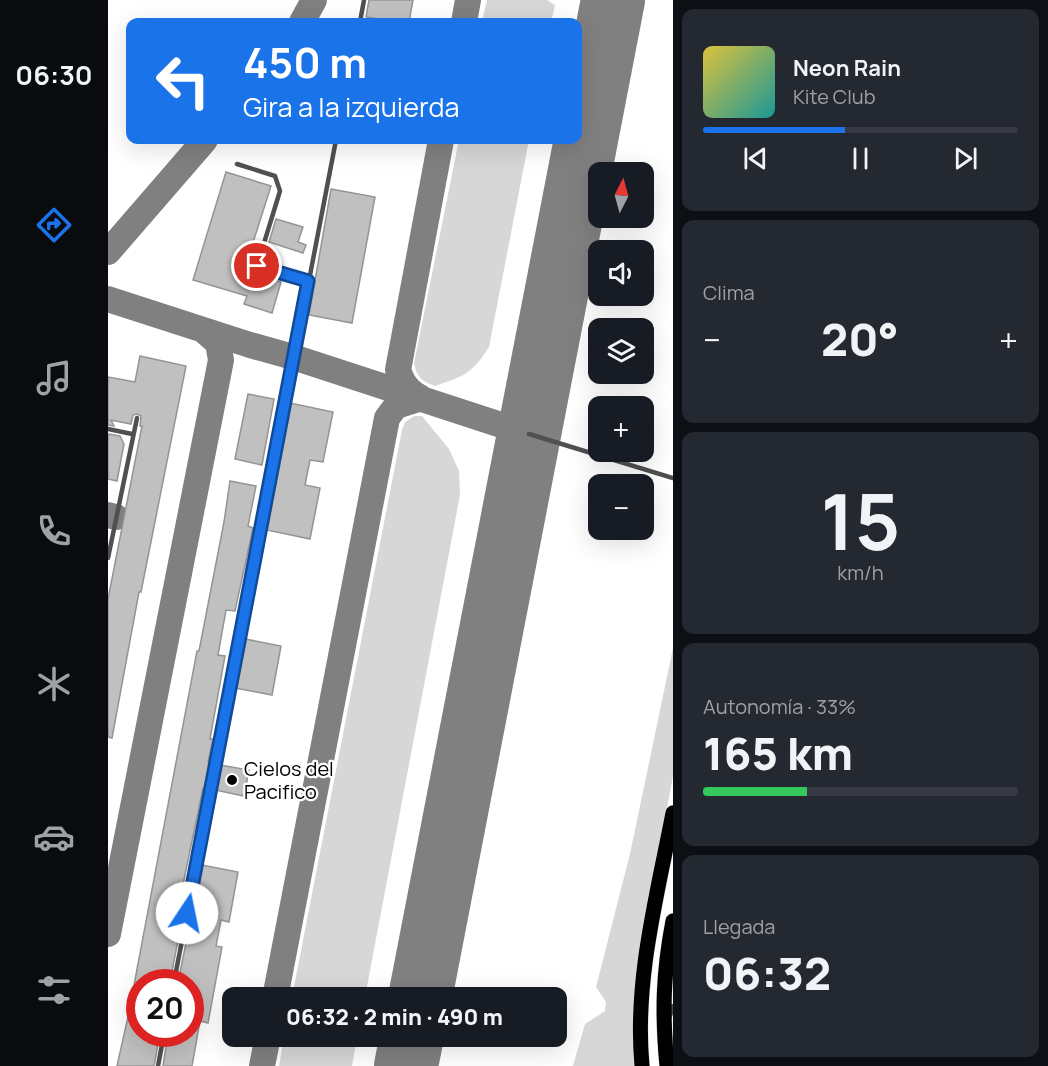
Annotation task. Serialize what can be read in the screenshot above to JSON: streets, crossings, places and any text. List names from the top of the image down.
{
  "places": ["Cielos del Pacifico"],
  "north": "top",
  "page": {
    "tabs": "06:30",
    "turn": ["450 m", "Gira a la izquierda"],
    "song": ["Neon Rain", "Kite Club"],
    "map_buttons": ["+", "−"],
    "tile": [
      "Clima",
      ["15", "km/h"],
      ["Autonomía · 33%", "165 km"],
      ["Llegada", "06:32"]
    ],
    "heat": ["−", "20°", "+"],
    "limit": "20",
    "trip": "06:32 · 2 min · 490 m"
  }
}
